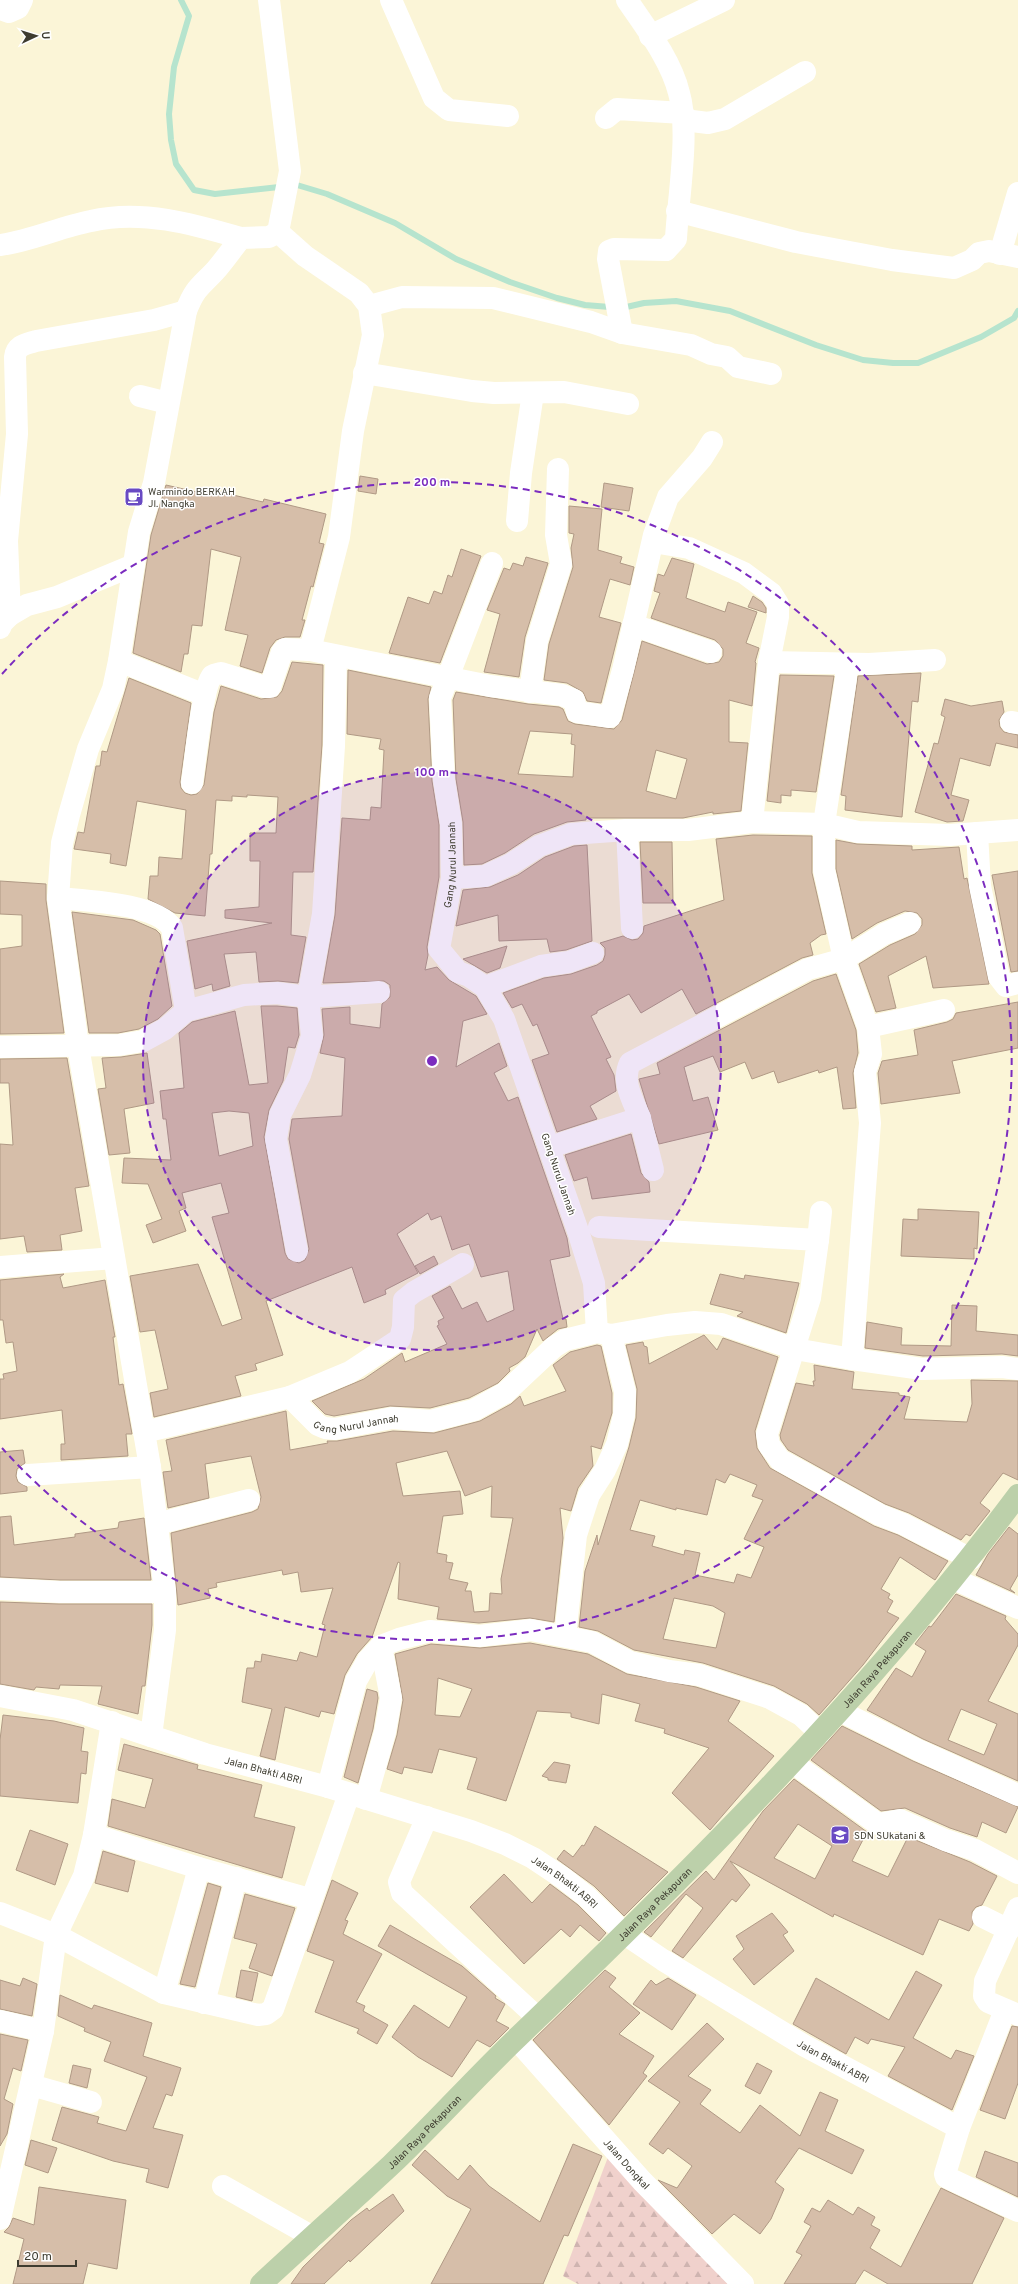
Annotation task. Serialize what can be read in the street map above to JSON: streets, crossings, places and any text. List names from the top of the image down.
{
  "streets": {
    "main road": ["Jalan Raya Pekapuran"],
    "street": ["Gang Nurul Jannah", "Jalan Bhakti ABRI", "Jalan Dongkal"]
  },
  "crossings": [
    ["Jalan Raya Pekapuran", "Jalan Bhakti ABRI"],
    ["Jalan Raya Pekapuran", "Jalan Dongkal"]
  ],
  "places": {
    "cafe": ["Warmindo BERKAH Jl. Nangka"],
    "school or university": ["SDN SUkatani &"]
  },
  "scale_bar": "20 m",
  "north": "right",
  "rings": ["200 m", "100 m"]
}
